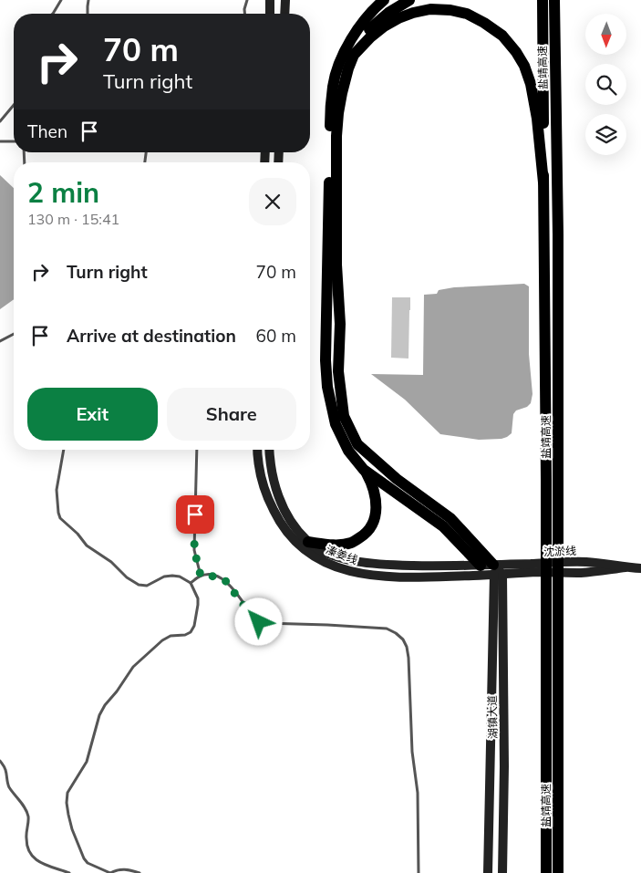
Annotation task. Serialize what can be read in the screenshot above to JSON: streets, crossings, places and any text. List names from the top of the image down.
{
  "streets": {
    "highway": ["盐靖高速"],
    "main road": ["沈淤线", "溱姜线", "湖镇大道"]
  },
  "crossings": [
    ["沈淤线", "溱姜线"],
    ["沈淤线", "湖镇大道"],
    ["溱姜线", "湖镇大道"]
  ],
  "north": "bottom",
  "page": {
    "turn": ["70 m", "Turn right"],
    "then": "Then",
    "heading": ["2 min", "130 m · 15:41"],
    "list": [
      {
        "name": "Turn right",
        "value": "70 m"
      },
      {
        "name": "Arrive at destination",
        "value": "60 m"
      }
    ],
    "buttons": ["Exit", "Share"]
  }
}
